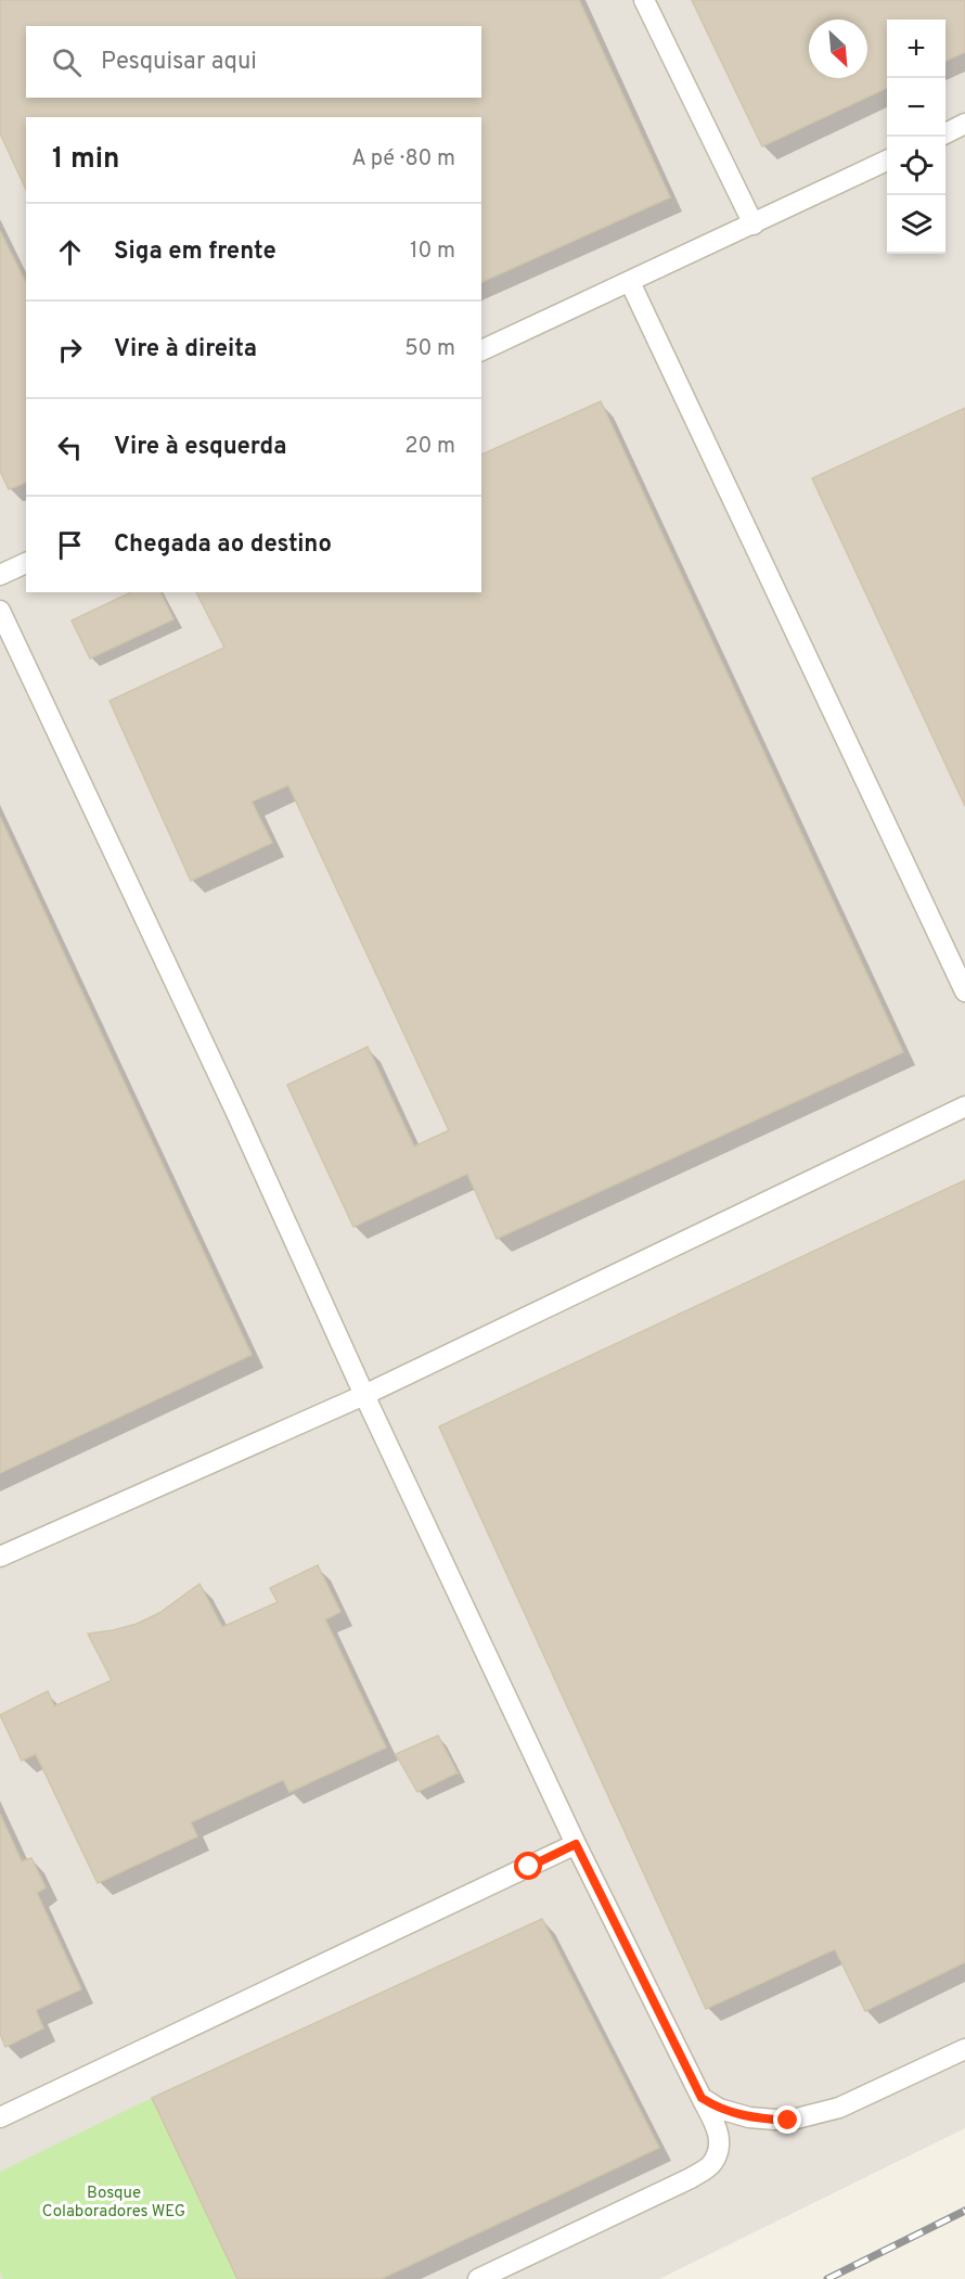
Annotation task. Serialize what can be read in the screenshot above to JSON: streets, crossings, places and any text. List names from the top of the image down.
{
  "parks": ["Bosque Colaboradores WEG"],
  "north": "bottom right",
  "page": {
    "map_buttons": ["+", "−"],
    "search": "Pesquisar aqui",
    "heading": ["1 min", "A pé · 80 m"],
    "list": [
      ["Siga em frente", "10 m"],
      ["Vire à direita", "50 m"],
      ["Vire à esquerda", "20 m"],
      "Chegada ao destino"
    ]
  }
}
